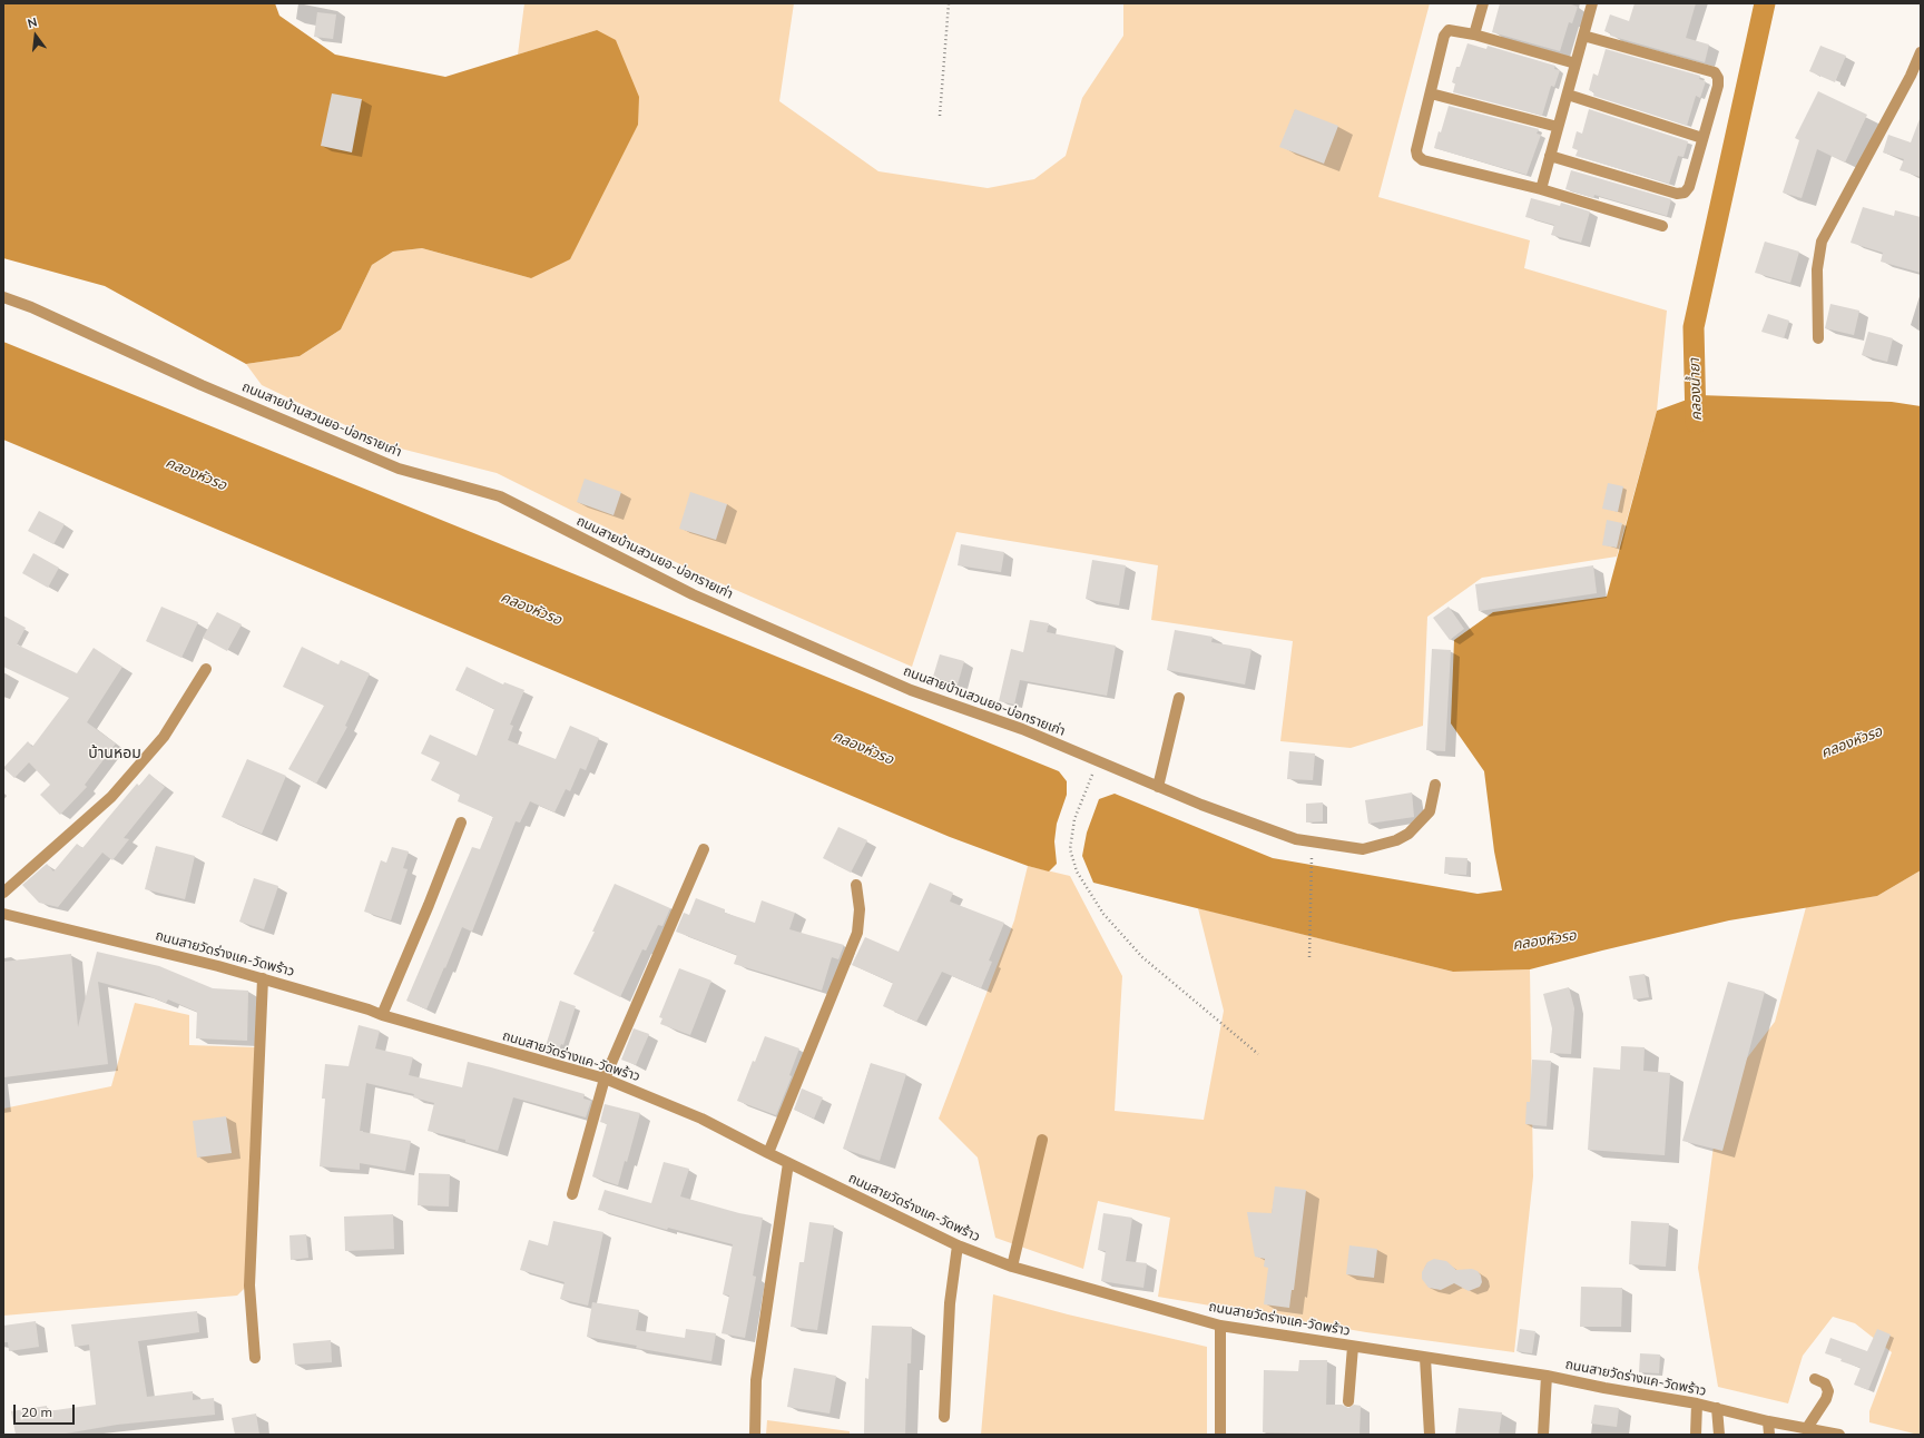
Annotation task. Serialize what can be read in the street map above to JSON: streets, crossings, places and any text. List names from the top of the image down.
{
  "streets": {
    "street": ["ถนนสายบ้านสวนยอ-บ่อทรายเก่า", "ถนนสายวัดร่างแค-วัดพร้าว"]
  },
  "districts": ["บ้านหอม"],
  "water": ["คลองน้ำยา", "คลองหัวรอ"],
  "scale_bar": "20 m",
  "north": "top"
}
